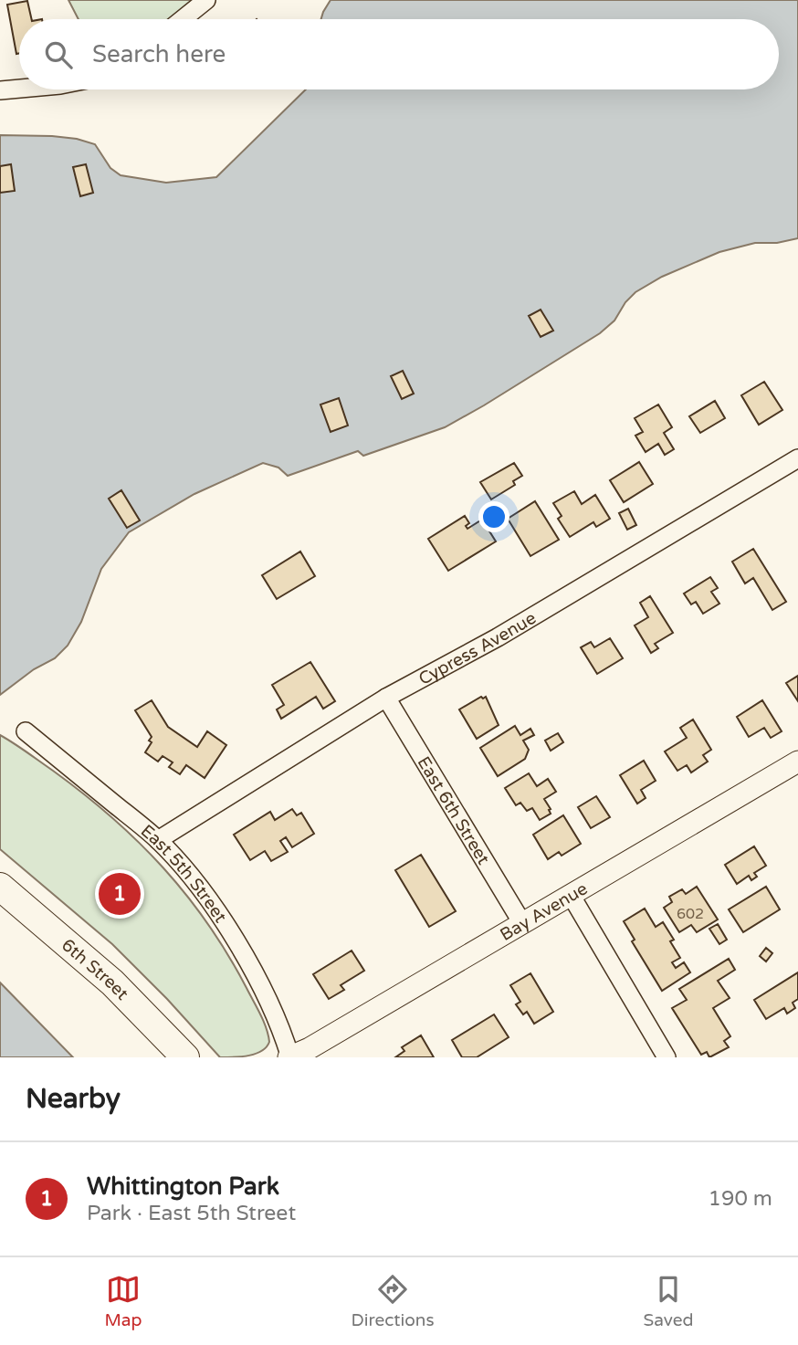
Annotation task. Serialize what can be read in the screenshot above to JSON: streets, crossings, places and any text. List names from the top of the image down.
{
  "streets": {
    "main road": ["6th Street"],
    "street": [
      "Cypress Avenue",
      "East 6th Street",
      "East 5th Street",
      "Bay Avenue"
    ]
  },
  "crossings": [
    ["Cypress Avenue", "East 6th Street"],
    ["Cypress Avenue", "East 5th Street"],
    ["East 6th Street", "Bay Avenue"],
    ["East 5th Street", "Bay Avenue"]
  ],
  "house_numbers": ["602"],
  "page": {
    "search": "Search here",
    "pins": "1",
    "heading": "Nearby",
    "list": [
      {
        "mark": "1",
        "name": "Whittington Park",
        "note": "Park · East 5th Street",
        "value": "190 m"
      }
    ],
    "nav": ["Map", "Directions", "Saved"]
  }
}
